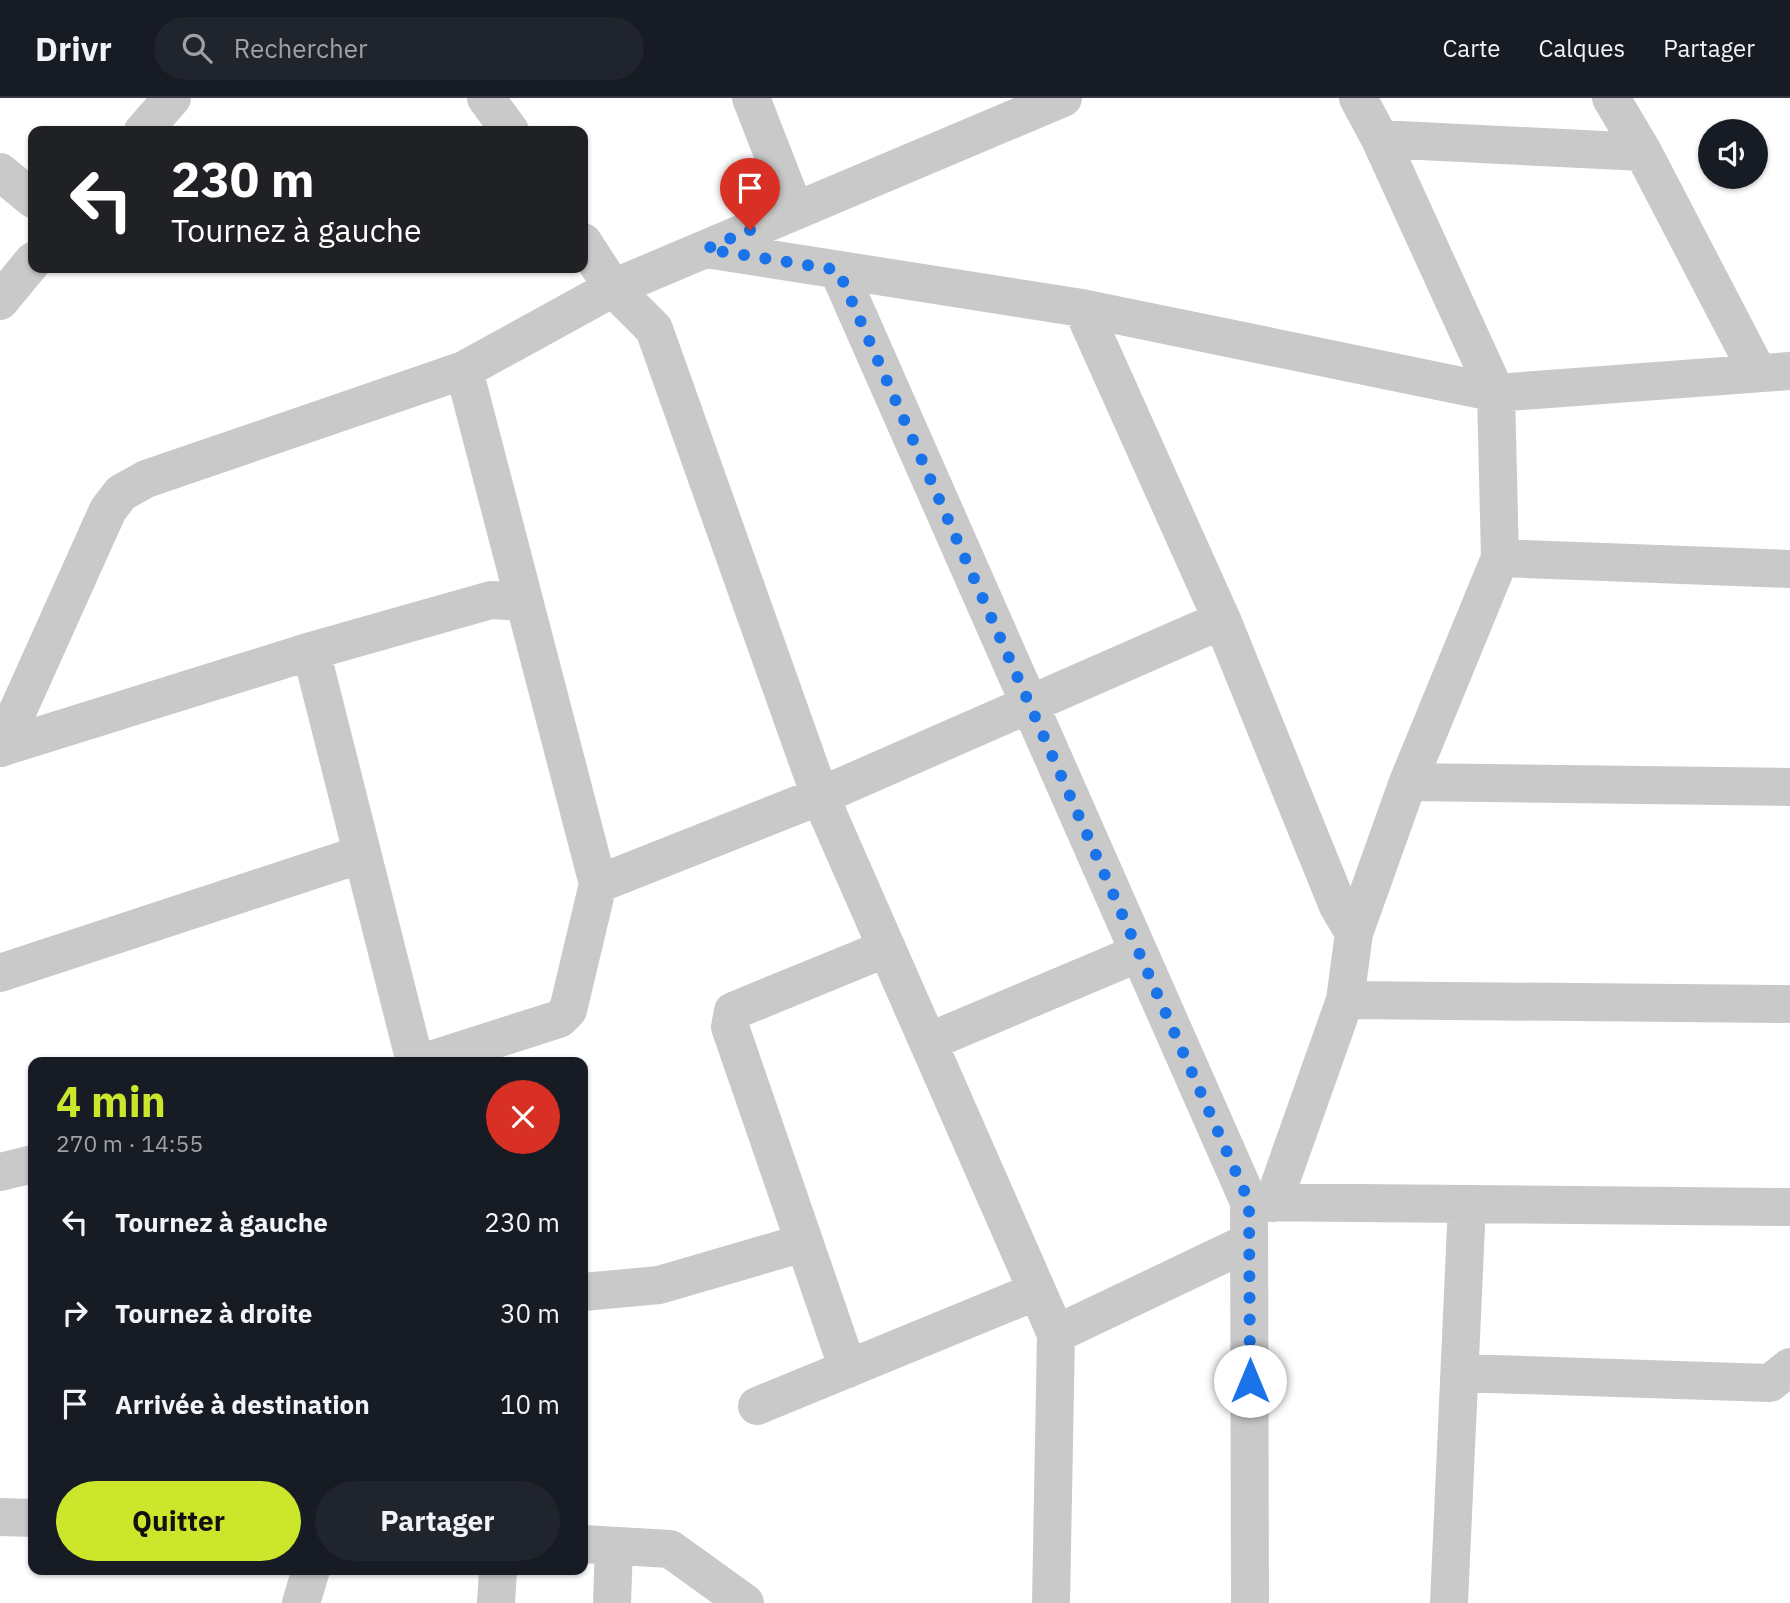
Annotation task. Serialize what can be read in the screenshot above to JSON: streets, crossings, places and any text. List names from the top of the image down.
{
  "page": {
    "header": "Drivr",
    "search": "Rechercher",
    "nav": ["Carte", "Calques", "Partager"],
    "turn": ["230 m", "Tournez à gauche"],
    "heading": ["4 min", "270 m · 14:55"],
    "list": [
      {
        "name": "Tournez à gauche",
        "value": "230 m"
      },
      {
        "name": "Tournez à droite",
        "value": "30 m"
      },
      {
        "name": "Arrivée à destination",
        "value": "10 m"
      }
    ],
    "buttons": ["Quitter", "Partager"]
  }
}
